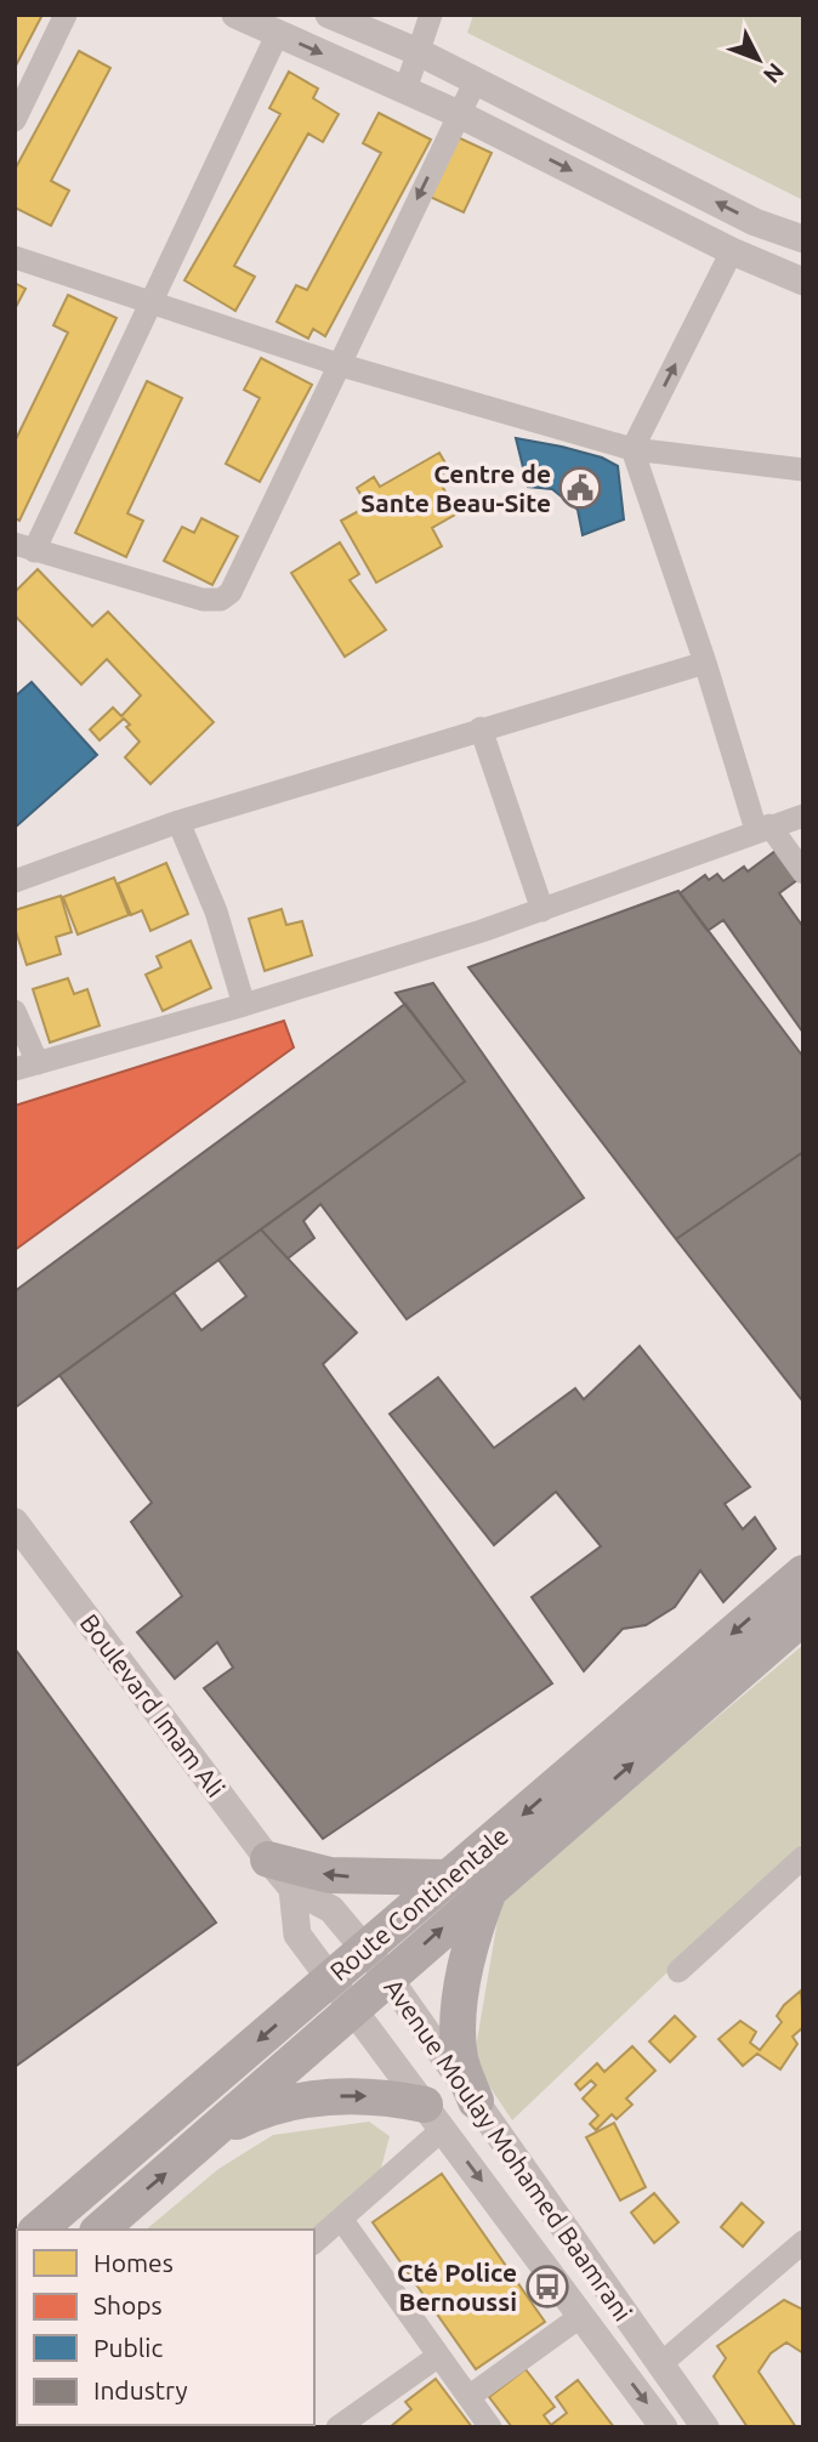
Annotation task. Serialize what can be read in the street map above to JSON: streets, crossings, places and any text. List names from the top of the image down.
{
  "streets": {
    "main road": ["Route Continentale"],
    "street": ["Boulevard Imam Ali", "Avenue Moulay Mohamed Baamrani"]
  },
  "crossings": [
    ["Boulevard Imam Ali", "Avenue Moulay Mohamed Baamrani"],
    ["Route Continentale", "Avenue Moulay Mohamed Baamrani"]
  ],
  "places": {
    "public building": ["Centre de Sante Beau-Site"],
    "bus stop": ["Cté Police Bernoussi"]
  },
  "legend": [
    "Homes",
    "Shops",
    "Public",
    "Industry"
  ],
  "north": "bottom right"
}
